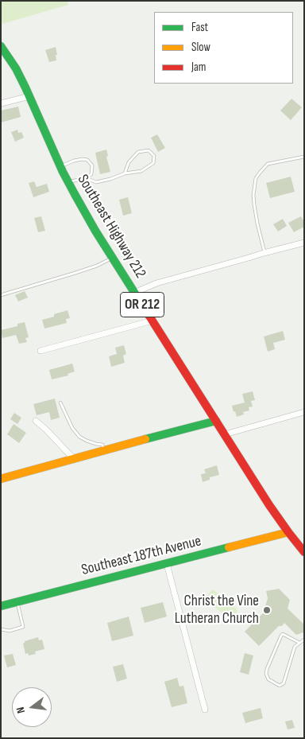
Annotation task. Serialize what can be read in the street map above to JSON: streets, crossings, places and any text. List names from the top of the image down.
{
  "streets": {
    "main road": ["Southeast Highway 212", "OR 212", "Southeast 187th Avenue"]
  },
  "crossings": [
    ["Southeast Highway 212", "Southeast 187th Avenue"]
  ],
  "places": ["Christ the Vine Lutheran Church"],
  "legend": ["Fast", "Slow", "Jam"],
  "north": "left"
}
